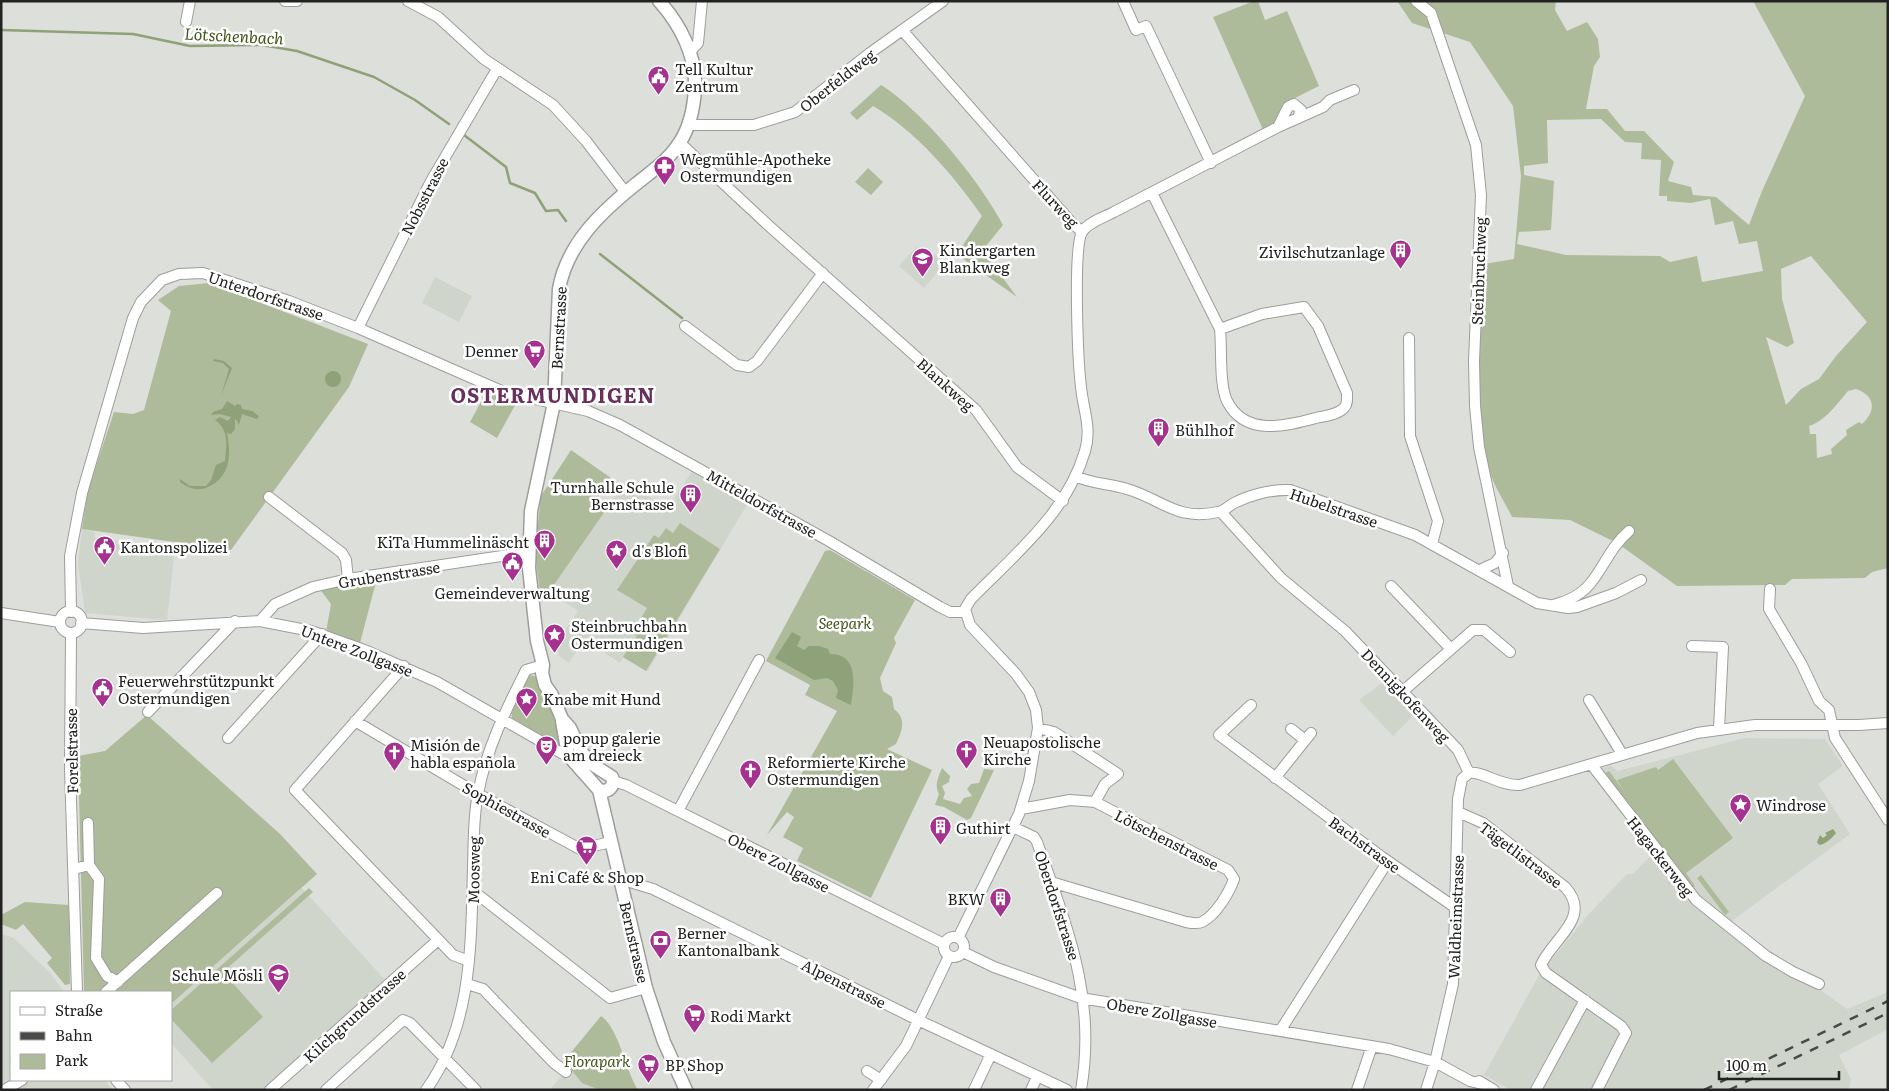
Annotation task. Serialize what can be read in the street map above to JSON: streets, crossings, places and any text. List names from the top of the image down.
{
  "streets": {
    "main road": ["Bernstrasse"],
    "street": [
      "Oberfeldweg",
      "Nobsstrasse",
      "Flurweg",
      "Steinbruchweg",
      "Unterdorfstrasse",
      "Blankweg",
      "Mitteldorfstrasse",
      "Hubelstrasse",
      "Grubenstrasse",
      "Untere Zollgasse",
      "Dennigkofenweg",
      "Forelstrasse",
      "Sophiestrasse",
      "Lötschenstrasse",
      "Bachstrasse",
      "Tägetlistrasse",
      "Hagackerweg",
      "Obere Zollgasse",
      "Moosweg",
      "Oberdorfstrasse",
      "Waldheimstrasse",
      "Alpenstrasse",
      "Kilchgrundstrasse"
    ]
  },
  "crossings": [
    ["Oberfeldweg", "Flurweg"],
    ["Oberfeldweg", "Bernstrasse"],
    ["Nobsstrasse", "Unterdorfstrasse"],
    ["Flurweg", "Blankweg"],
    ["Flurweg", "Hubelstrasse"],
    ["Steinbruchweg", "Hubelstrasse"],
    ["Unterdorfstrasse", "Bernstrasse"],
    ["Unterdorfstrasse", "Mitteldorfstrasse"],
    ["Unterdorfstrasse", "Untere Zollgasse"],
    ["Unterdorfstrasse", "Forelstrasse"],
    ["Bernstrasse", "Blankweg"],
    ["Bernstrasse", "Mitteldorfstrasse"],
    ["Bernstrasse", "Grubenstrasse"],
    ["Bernstrasse", "Untere Zollgasse"],
    ["Bernstrasse", "Sophiestrasse"],
    ["Bernstrasse", "Obere Zollgasse"],
    ["Bernstrasse", "Moosweg"],
    ["Bernstrasse", "Alpenstrasse"],
    ["Hubelstrasse", "Dennigkofenweg"],
    ["Grubenstrasse", "Untere Zollgasse"],
    ["Untere Zollgasse", "Forelstrasse"],
    ["Untere Zollgasse", "Moosweg"],
    ["Dennigkofenweg", "Waldheimstrasse"],
    ["Sophiestrasse", "Moosweg"],
    ["Lötschenstrasse", "Oberdorfstrasse"],
    ["Bachstrasse", "Waldheimstrasse"],
    ["Tägetlistrasse", "Waldheimstrasse"],
    ["Obere Zollgasse", "Oberdorfstrasse"],
    ["Obere Zollgasse", "Waldheimstrasse"]
  ],
  "districts": ["OSTERMUNDIGEN"],
  "water": ["Lötschenbach"],
  "parks": ["Seepark", "Florapark"],
  "places": {
    "public building": [
      "Tell Kultur Zentrum",
      "Kantonspolizei",
      "Gemeindeverwaltung",
      "Feuerwehrstützpunkt Ostermundigen"
    ],
    "pharmacy": ["Wegmühle-Apotheke Ostermundigen"],
    "building": [
      "Zivilschutzanlage",
      "Bühlhof",
      "Turnhalle Schule Bernstrasse",
      "KiTa Hummelinäscht",
      "Guthirt",
      "BKW"
    ],
    "school or university": ["Kindergarten Blankweg", "Schule Mösli"],
    "supermarket": [
      "Denner",
      "Eni Café & Shop",
      "Rodi Markt",
      "BP Shop"
    ],
    "place": [
      "d's Blofi",
      "Steinbruchbahn Ostermundigen",
      "Knabe mit Hund",
      "Windrose"
    ],
    "theatre": ["popup galerie am dreieck"],
    "church": ["Neuapostolische Kirche", "Misión de habla española", "Reformierte Kirche Ostermundigen"],
    "bank": ["Berner Kantonalbank"]
  },
  "legend": ["Straße", "Bahn", "Park"],
  "scale_bar": "100 m"
}
